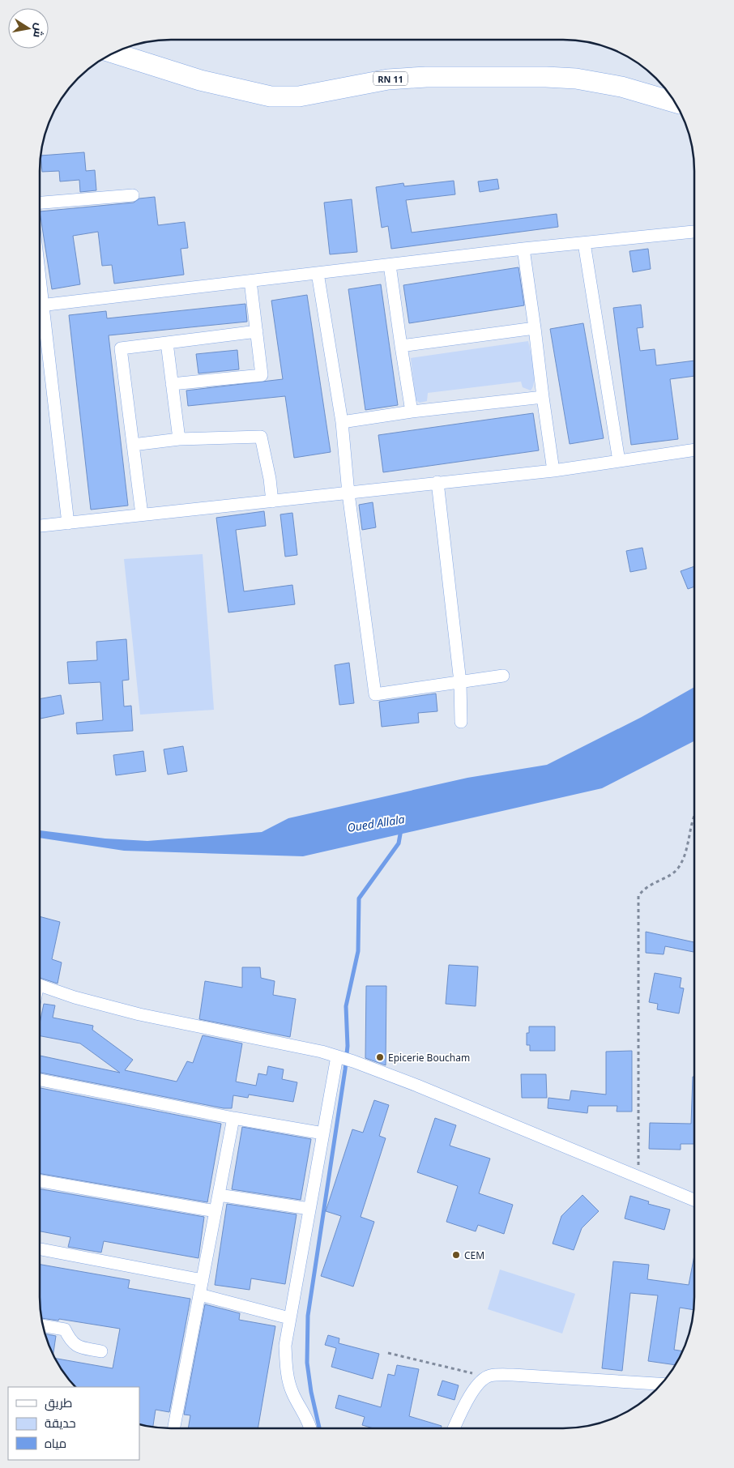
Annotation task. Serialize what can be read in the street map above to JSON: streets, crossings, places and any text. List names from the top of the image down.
{
  "streets": {
    "main road": ["RN 11"]
  },
  "water": ["Oued Allala"],
  "places": ["Epicerie Boucham", "CEM"],
  "legend": ["طريق", "حديقة", "مياه"],
  "north": "right"
}
